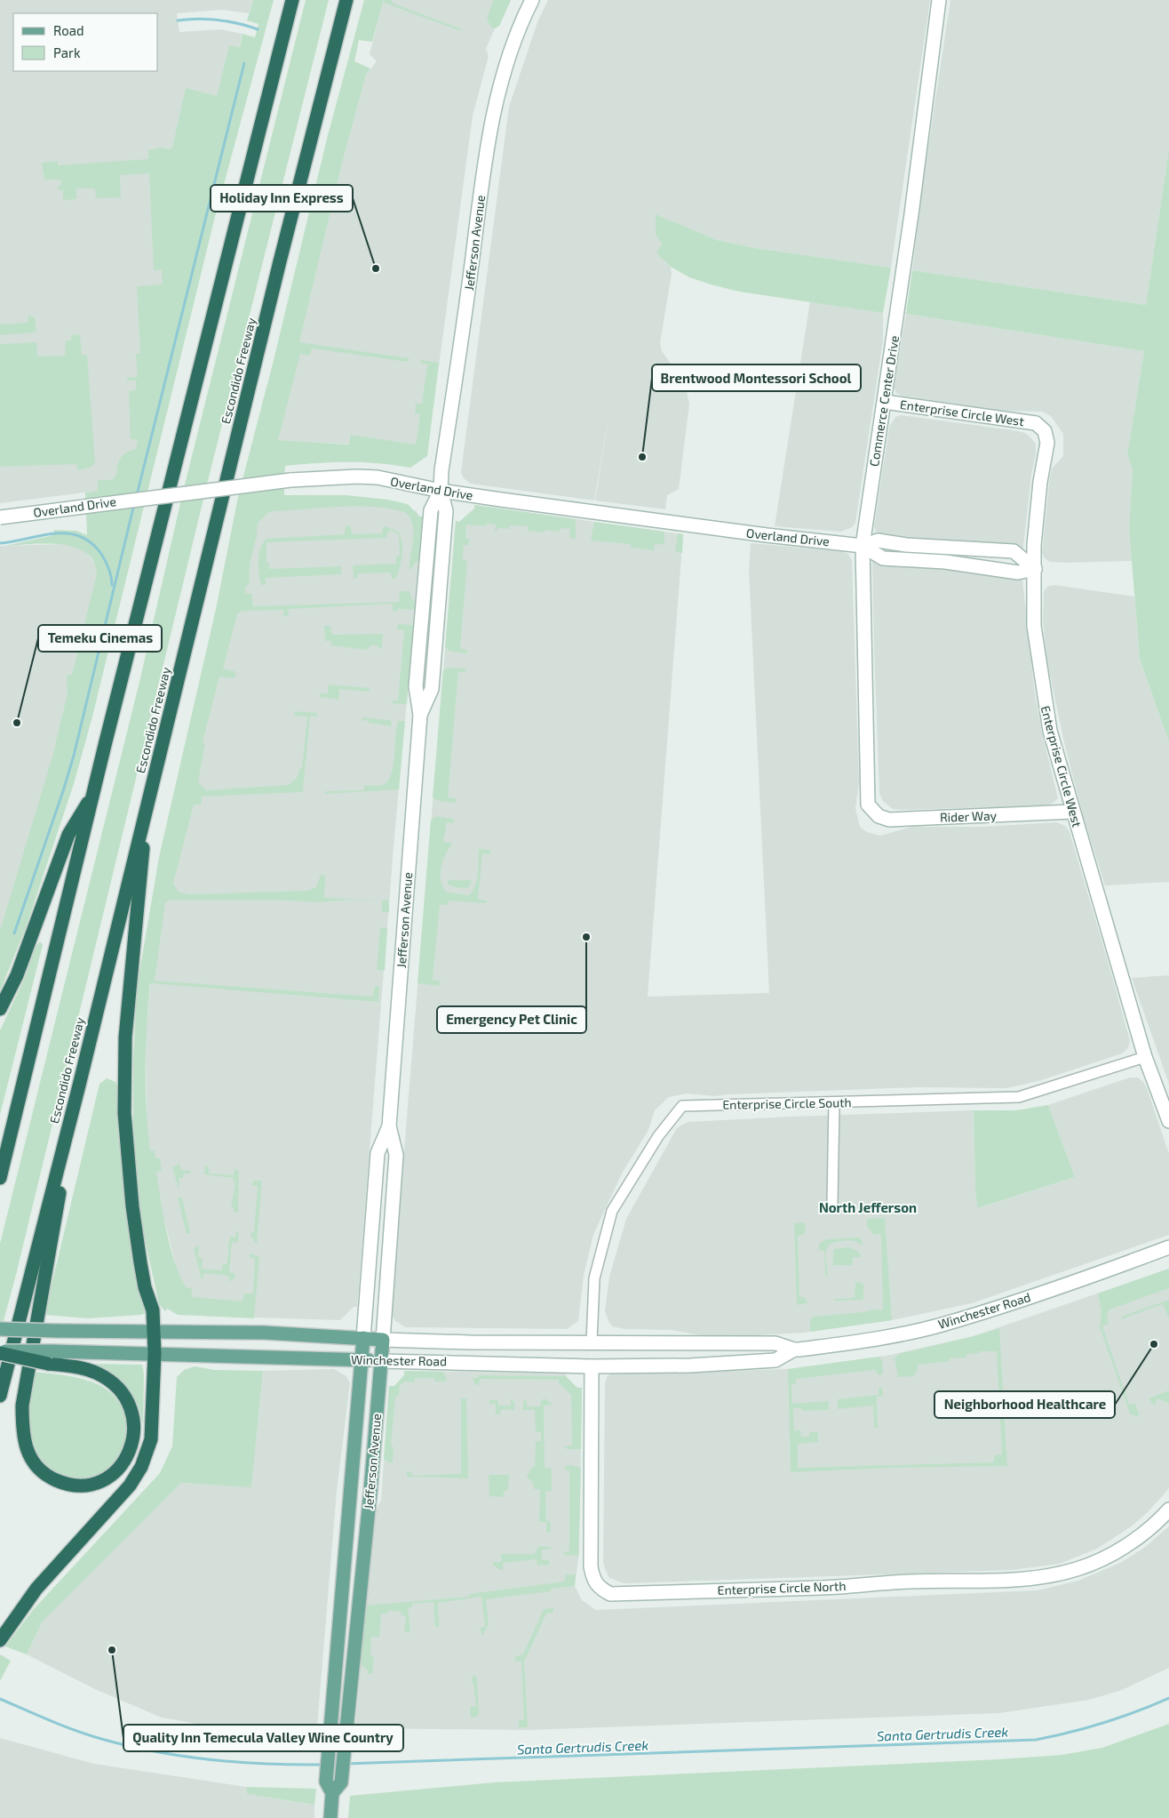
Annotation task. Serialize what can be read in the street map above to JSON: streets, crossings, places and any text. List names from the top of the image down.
{
  "streets": {
    "highway": ["Escondido Freeway"],
    "main road": ["Jefferson Avenue", "Winchester Road"],
    "street": [
      "Commerce Center Drive",
      "Enterprise Circle West",
      "Overland Drive",
      "Rider Way",
      "Enterprise Circle South",
      "Enterprise Circle North"
    ]
  },
  "crossings": [
    ["Jefferson Avenue", "Overland Drive"],
    ["Jefferson Avenue", "Winchester Road"],
    ["Commerce Center Drive", "Enterprise Circle West"],
    ["Commerce Center Drive", "Overland Drive"],
    ["Commerce Center Drive", "Rider Way"],
    ["Enterprise Circle West", "Overland Drive"],
    ["Enterprise Circle West", "Rider Way"],
    ["Enterprise Circle West", "Enterprise Circle South"],
    ["Enterprise Circle South", "Winchester Road"],
    ["Winchester Road", "Enterprise Circle North"]
  ],
  "districts": ["North Jefferson"],
  "water": ["Santa Gertrudis Creek"],
  "places": [
    "Holiday Inn Express",
    "Brentwood Montessori School",
    "Temeku Cinemas",
    "Emergency Pet Clinic",
    "Neighborhood Healthcare",
    "Quality Inn Temecula Valley Wine Country"
  ],
  "legend": ["Road", "Park"]
}
